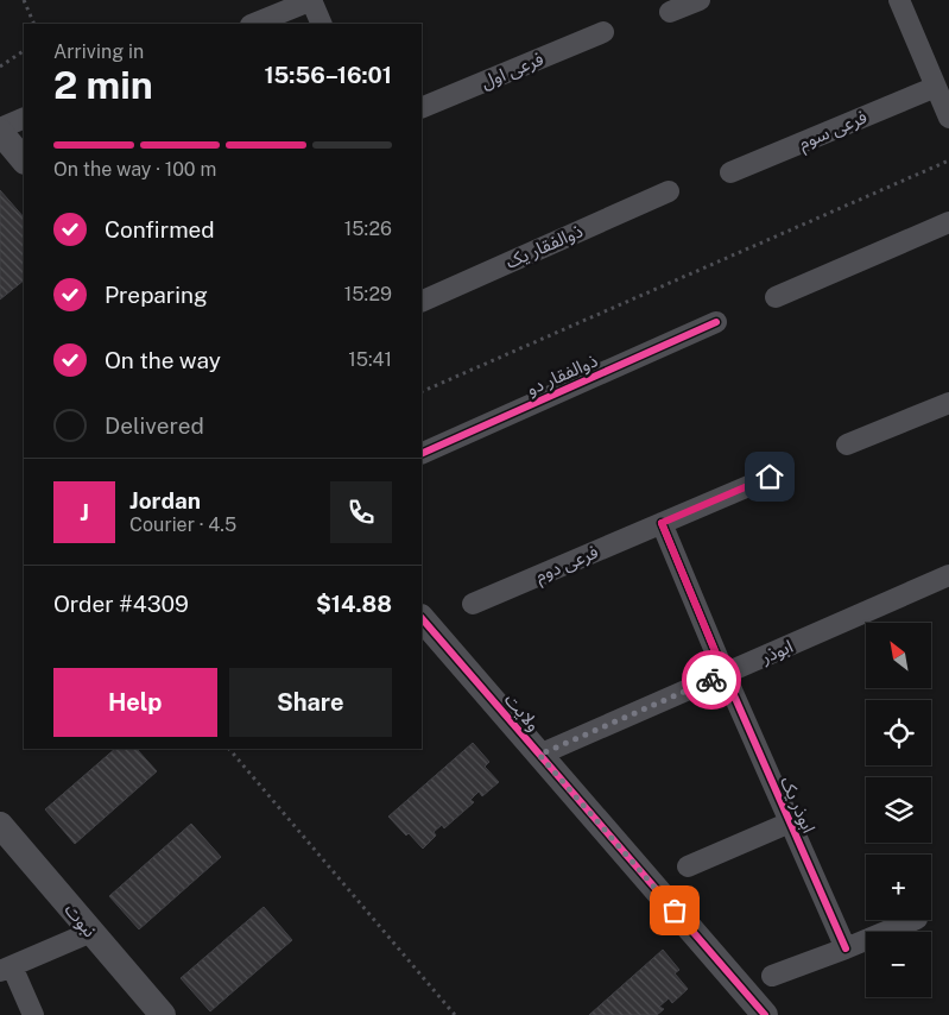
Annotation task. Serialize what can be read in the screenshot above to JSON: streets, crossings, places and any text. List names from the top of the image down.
{
  "streets": {
    "street": [
      "فرعی اول",
      "فرعی سوم",
      "ذوالفقار یک",
      "ذوالفقار دو",
      "فرعی دوم",
      "ابوذر",
      "ولایت",
      "ابوذر یک",
      "نبوت"
    ]
  },
  "crossings": [
    ["فرعی دوم", "ابوذر یک"],
    ["ابوذر", "ولایت"],
    ["ابوذر", "ابوذر یک"]
  ],
  "north": "top left",
  "page": {
    "heading": ["2 min", "Arriving in", "15:56–16:01"],
    "panel": [
      "Jordan",
      "Courier · 4.5",
      "Order #4309",
      "$14.88"
    ],
    "bar": "On the way · 100 m",
    "list": [
      ["Confirmed", "15:26"],
      ["Preparing", "15:29"],
      ["On the way", "15:41"],
      "Delivered"
    ],
    "round": "J",
    "map_buttons": ["+", "−"],
    "buttons": ["Help", "Share"]
  }
}
